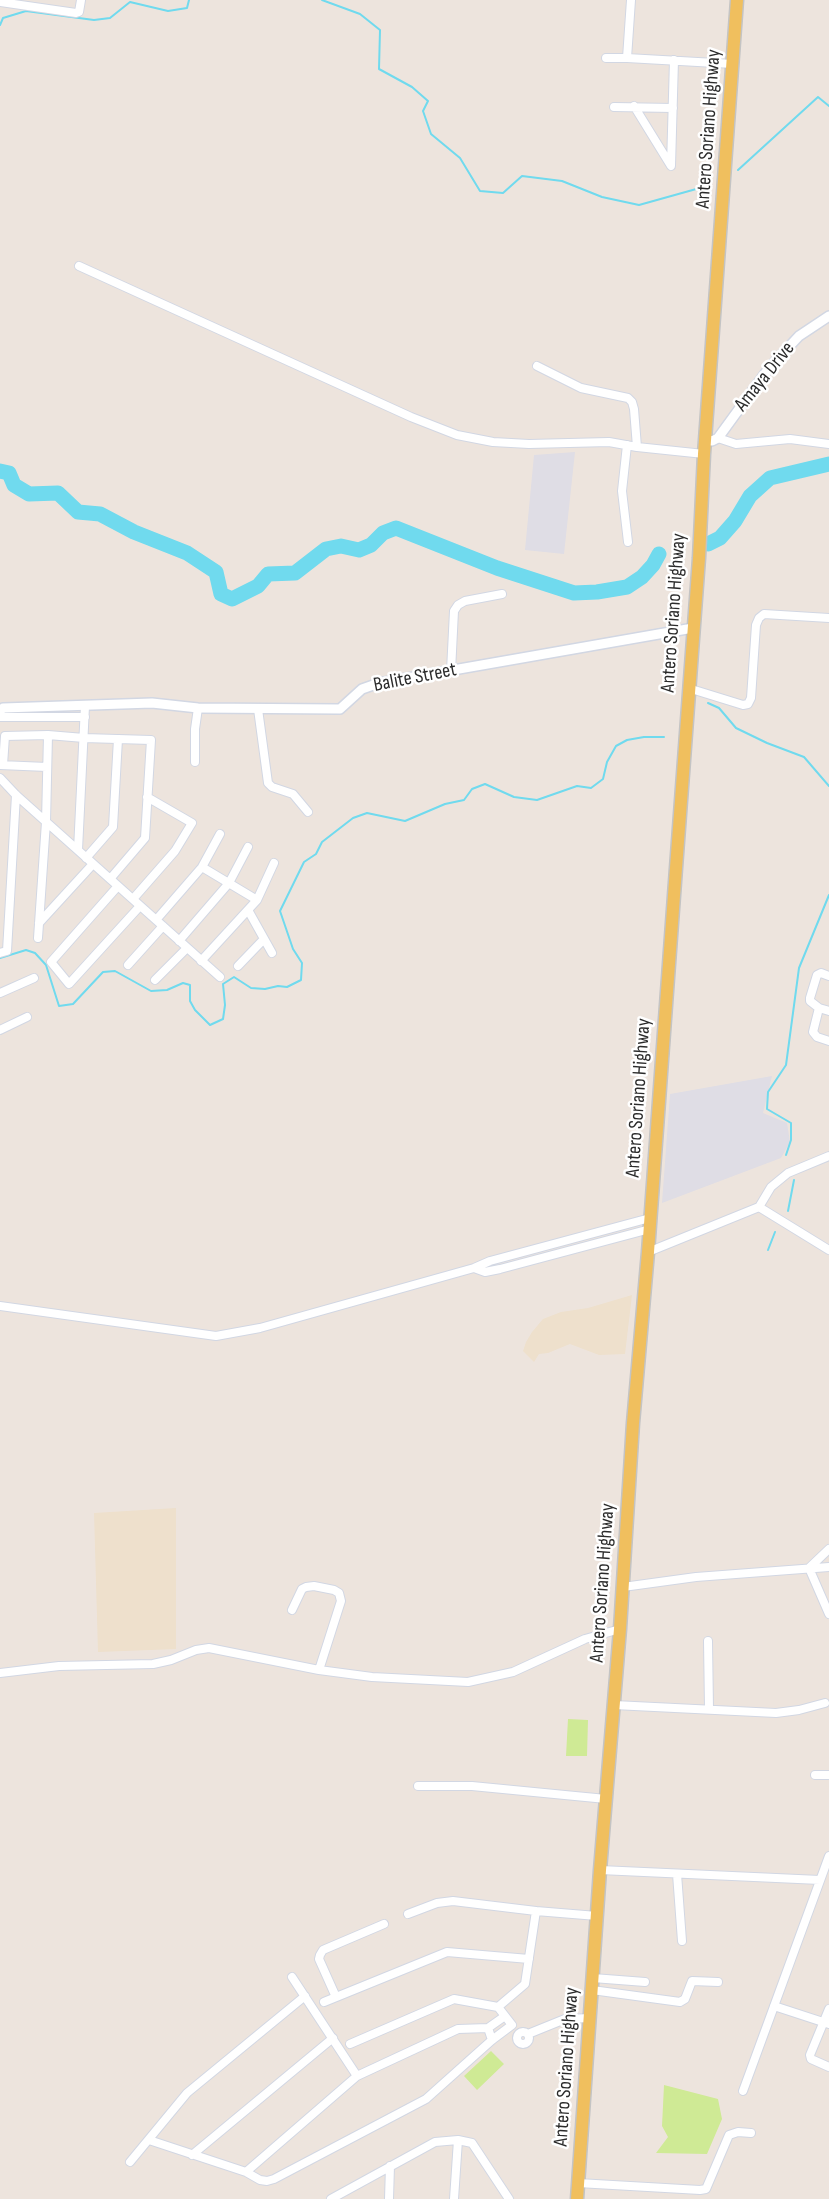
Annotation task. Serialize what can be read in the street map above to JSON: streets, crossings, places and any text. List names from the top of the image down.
{
  "streets": {
    "main road": ["Antero Soriano Highway"],
    "street": ["Amaya Drive", "Balite Street"]
  },
  "crossings": [
    ["Antero Soriano Highway", "Amaya Drive"],
    ["Antero Soriano Highway", "Balite Street"]
  ]
}
